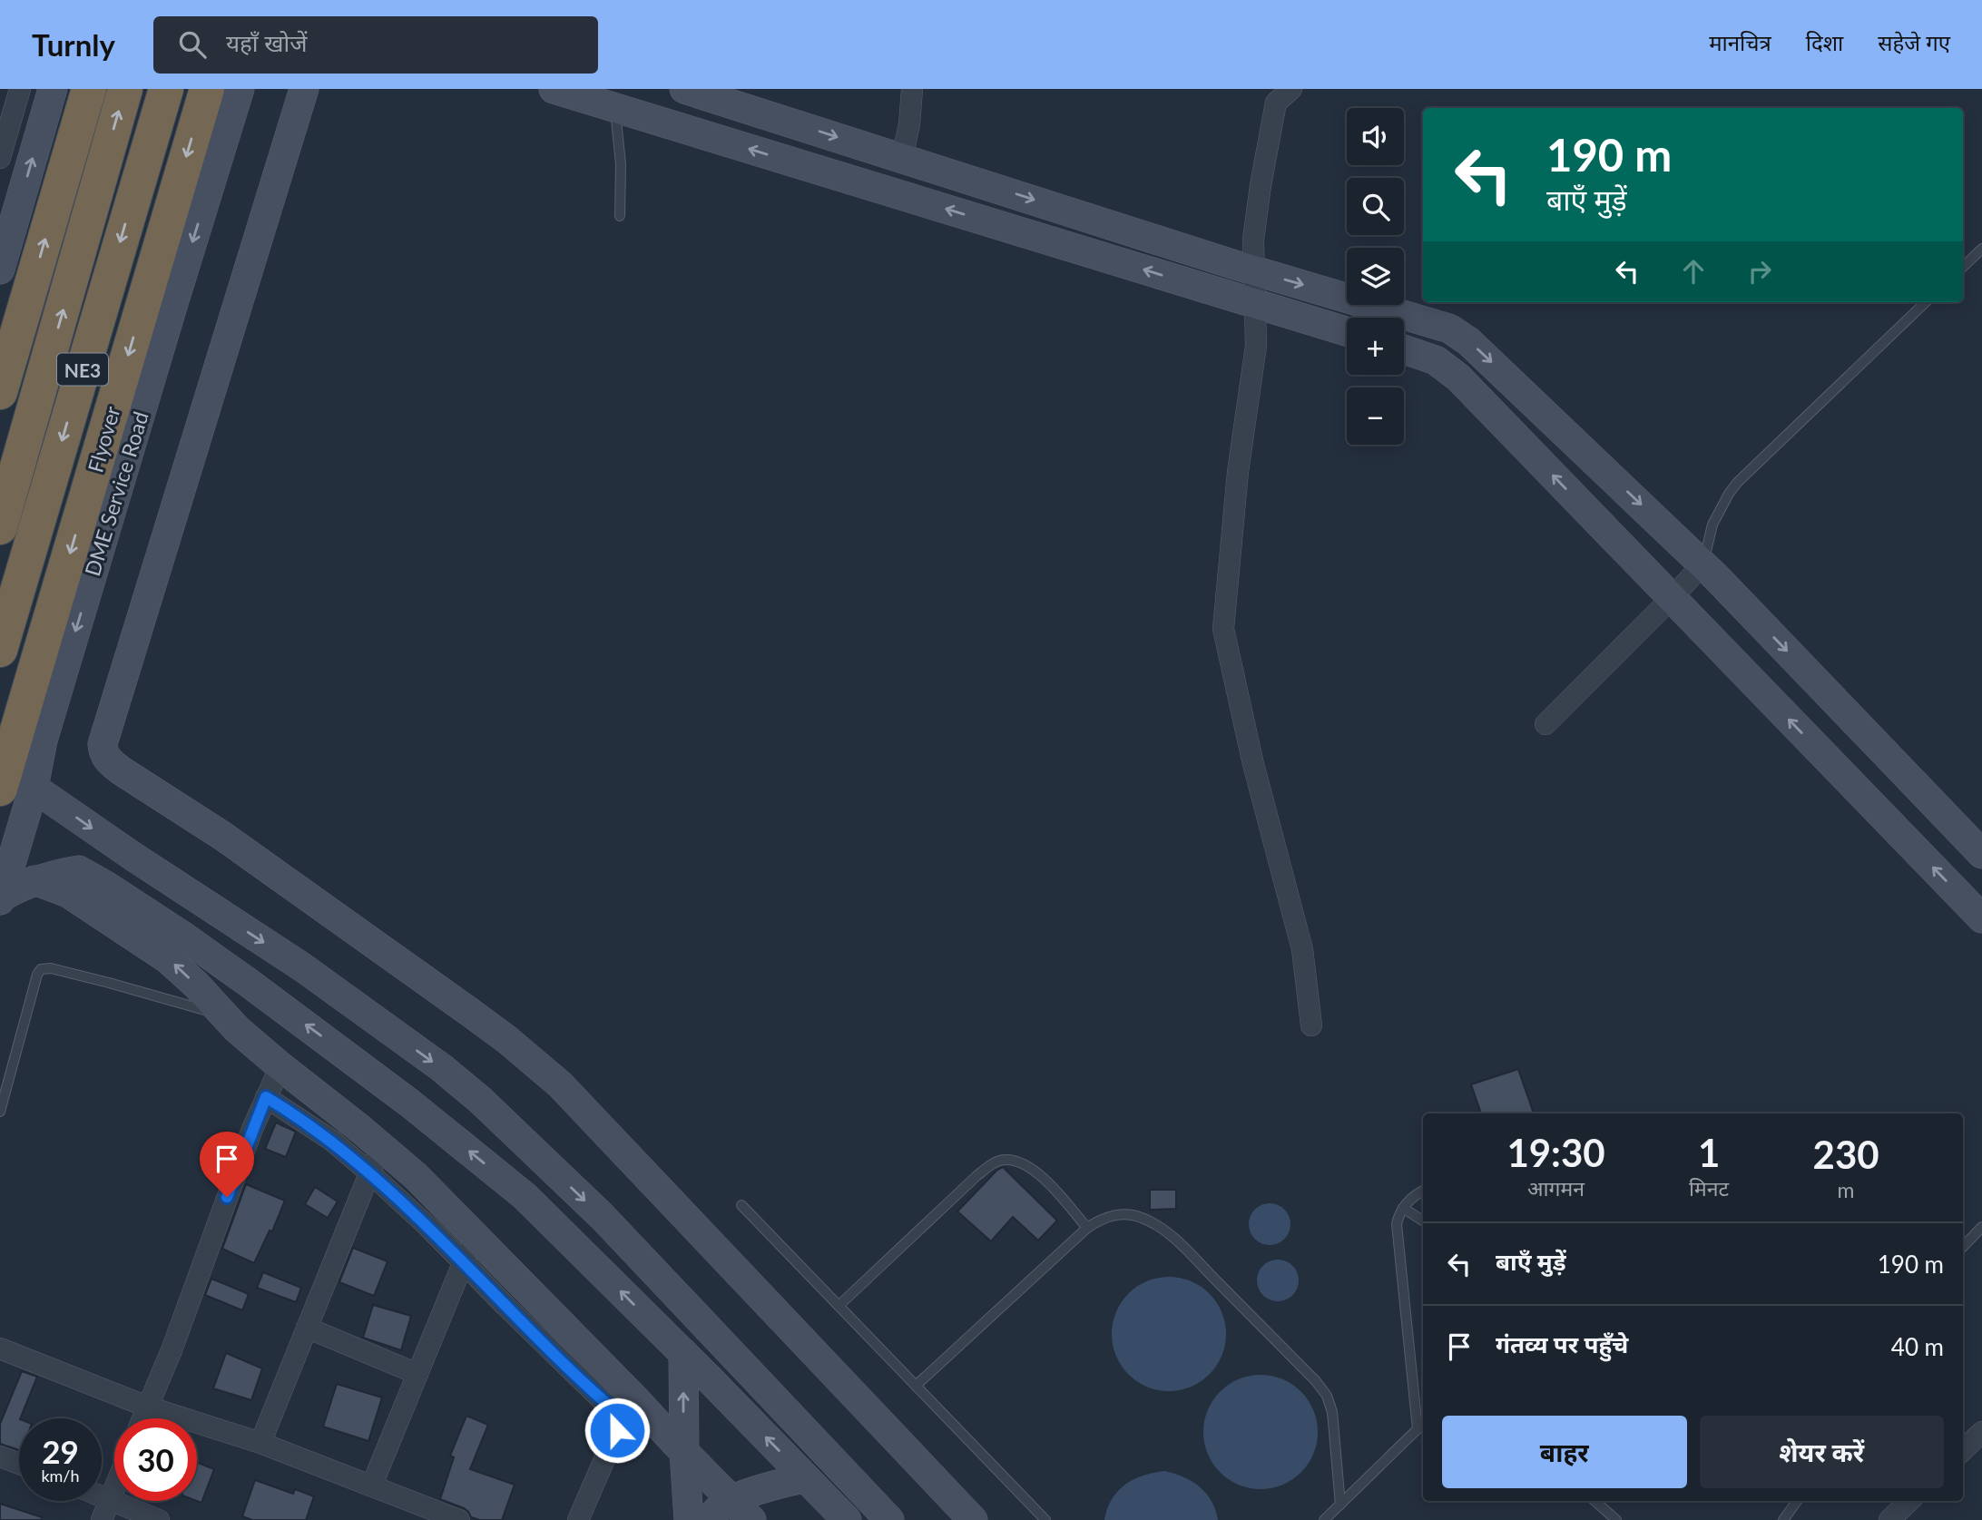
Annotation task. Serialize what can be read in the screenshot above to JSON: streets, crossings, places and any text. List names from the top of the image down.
{
  "streets": {
    "highway": ["NE3", "Flyover"],
    "street": ["DME Service Road"]
  },
  "crossings": [
    ["Flyover", "DME Service Road"]
  ],
  "page": {
    "header": "Turnly",
    "search": "यहाँ खोजें",
    "nav": ["मानचित्र", "दिशा", "सहेजे गए"],
    "map_buttons": ["+", "−"],
    "turn": ["190 m", "बाएँ मुड़ें"],
    "eta": [
      "19:30",
      "आगमन",
      "1",
      "मिनट",
      "230",
      "m"
    ],
    "list": [
      {
        "name": "बाएँ मुड़ें",
        "value": "190 m"
      },
      {
        "name": "गंतव्य पर पहुँचे",
        "value": "40 m"
      }
    ],
    "buttons": ["बाहर", "शेयर करें"],
    "speed": "29 km/h",
    "limit": "30"
  }
}
